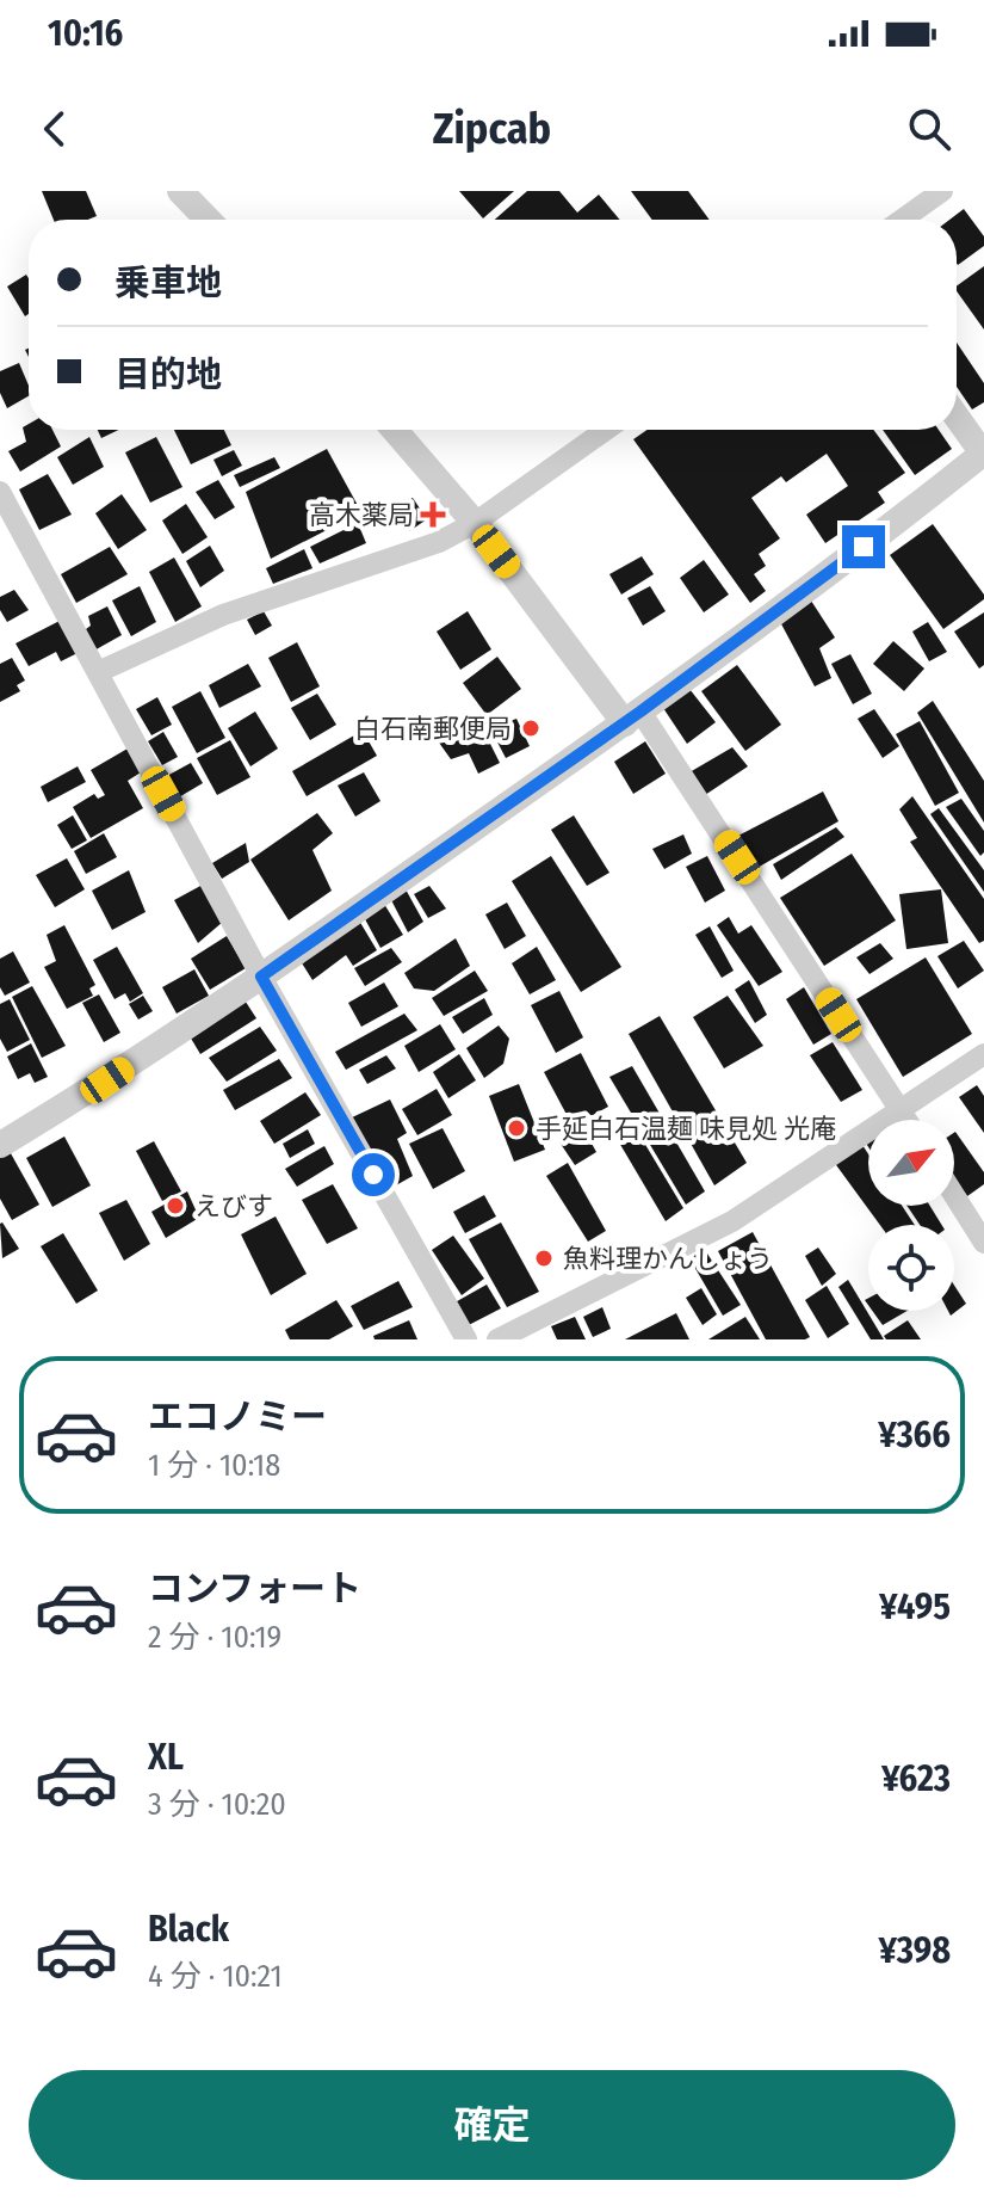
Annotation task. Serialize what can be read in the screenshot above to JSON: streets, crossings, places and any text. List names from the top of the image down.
{
  "places": {
    "health": ["高木薬局"],
    "other": [
      "白石南郵便局",
      "手延白石温麺 味見処 光庵",
      "えびす",
      "魚料理かんしょう"
    ]
  },
  "north": "top right",
  "page": {
    "status": "10:16",
    "header": "Zipcab",
    "banner": ["乗車地", "目的地"],
    "list": [
      {
        "name": "エコノミー",
        "note": "1 分 · 10:18",
        "value": "¥366"
      },
      {
        "name": "コンフォート",
        "note": "2 分 · 10:19",
        "value": "¥495"
      },
      {
        "name": "XL",
        "note": "3 分 · 10:20",
        "value": "¥623"
      },
      {
        "name": "Black",
        "note": "4 分 · 10:21",
        "value": "¥398"
      }
    ],
    "buttons": "確定"
  }
}
